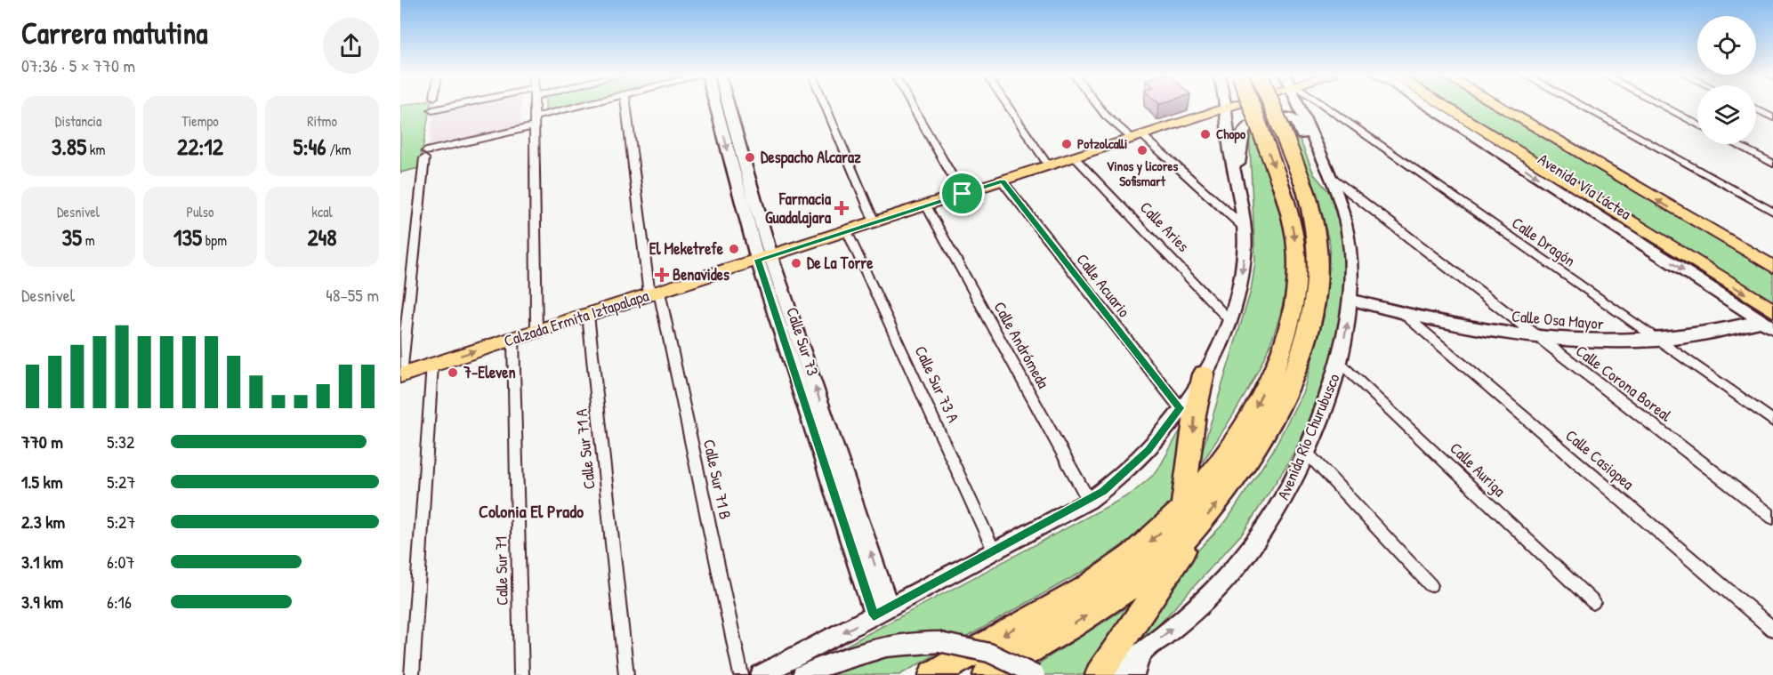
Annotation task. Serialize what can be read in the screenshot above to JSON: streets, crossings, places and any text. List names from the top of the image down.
{
  "streets": {
    "main road": [
      "Avenida Vía Láctea",
      "Calzada Ermita Iztapalapa",
      "Calle Osa Mayor",
      "Calle Sur 73",
      "Avenida Río Churubusco"
    ],
    "street": [
      "Calle Aries",
      "Calle Dragón",
      "Calle Acuario",
      "Calle Andrómeda",
      "Calle Corona Boreal",
      "Calle Sur 73 A",
      "Calle Sur 71 A",
      "Calle Casiopea",
      "Calle Auriga",
      "Calle Sur 71 B",
      "Calle Sur 71"
    ]
  },
  "crossings": [
    ["Avenida Vía Láctea", "Calle Osa Mayor"],
    ["Calle Aries", "Calzada Ermita Iztapalapa"],
    ["Calle Dragón", "Calle Osa Mayor"],
    ["Calle Acuario", "Calzada Ermita Iztapalapa"],
    ["Calzada Ermita Iztapalapa", "Calle Sur 73"],
    ["Calzada Ermita Iztapalapa", "Calle Andrómeda"],
    ["Calzada Ermita Iztapalapa", "Calle Sur 73 A"],
    ["Calzada Ermita Iztapalapa", "Calle Sur 71 A"],
    ["Calzada Ermita Iztapalapa", "Calle Sur 71 B"],
    ["Calzada Ermita Iztapalapa", "Calle Sur 71"],
    ["Calle Osa Mayor", "Calle Corona Boreal"],
    ["Calle Osa Mayor", "Avenida Río Churubusco"],
    ["Calle Osa Mayor", "Calle Casiopea"],
    ["Calle Corona Boreal", "Avenida Río Churubusco"],
    ["Avenida Río Churubusco", "Calle Auriga"]
  ],
  "one_way": ["Avenida Río Churubusco"],
  "districts": ["Colonia El Prado"],
  "places": {
    "other": [
      "Chopo",
      "Potzolcalli",
      "Vinos y licores Sofismart",
      "Despacho Alcaraz",
      "El Meketrefe",
      "De La Torre",
      "7-Eleven"
    ],
    "health": ["Farmacia Guadalajara", "Benavides"]
  },
  "page": {
    "heading": ["Carrera matutina", "07:36 · 5 × 770 m"],
    "stats": [
      ["Distancia", "3.85 km"],
      ["Tiempo", "22:12"],
      ["Ritmo", "5:46 /km"],
      ["Desnivel", "35 m"],
      ["Pulso", "135 bpm"],
      ["kcal", "248"]
    ],
    "chart": ["Desnivel", "48–55 m"],
    "list": [
      {
        "name": "770 m",
        "note": "5:32"
      },
      {
        "name": "1.5 km",
        "note": "5:27"
      },
      {
        "name": "2.3 km",
        "note": "5:27"
      },
      {
        "name": "3.1 km",
        "note": "6:07"
      },
      {
        "name": "3.9 km",
        "note": "6:16"
      }
    ]
  }
}
